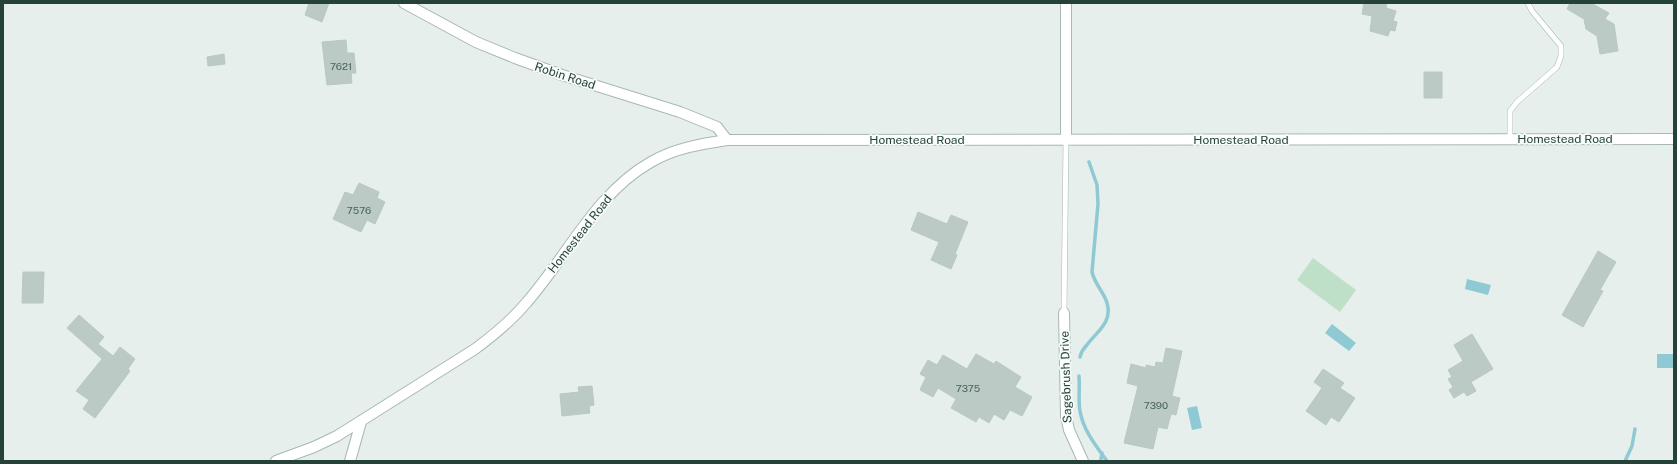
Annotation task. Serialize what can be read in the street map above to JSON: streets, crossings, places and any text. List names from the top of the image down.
{
  "streets": {
    "street": ["Robin Road", "Homestead Road", "Sagebrush Drive"]
  },
  "crossings": [
    ["Robin Road", "Homestead Road"]
  ],
  "house_numbers": [
    "7621",
    "7576",
    "7375",
    "7390"
  ]
}
